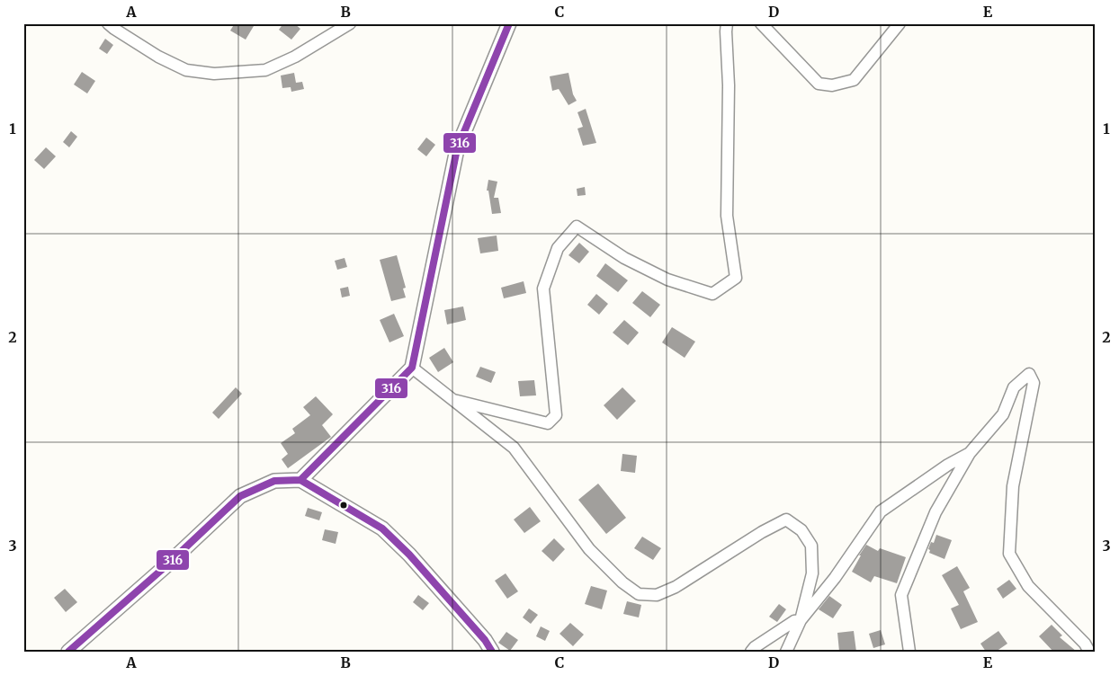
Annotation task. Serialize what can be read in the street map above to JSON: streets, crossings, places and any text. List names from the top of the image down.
{
  "lines": ["transit line 316"],
  "grid": {
    "columns": [
      "A",
      "B",
      "C",
      "D",
      "E"
    ],
    "rows": ["1", "2", "3"]
  }
}
